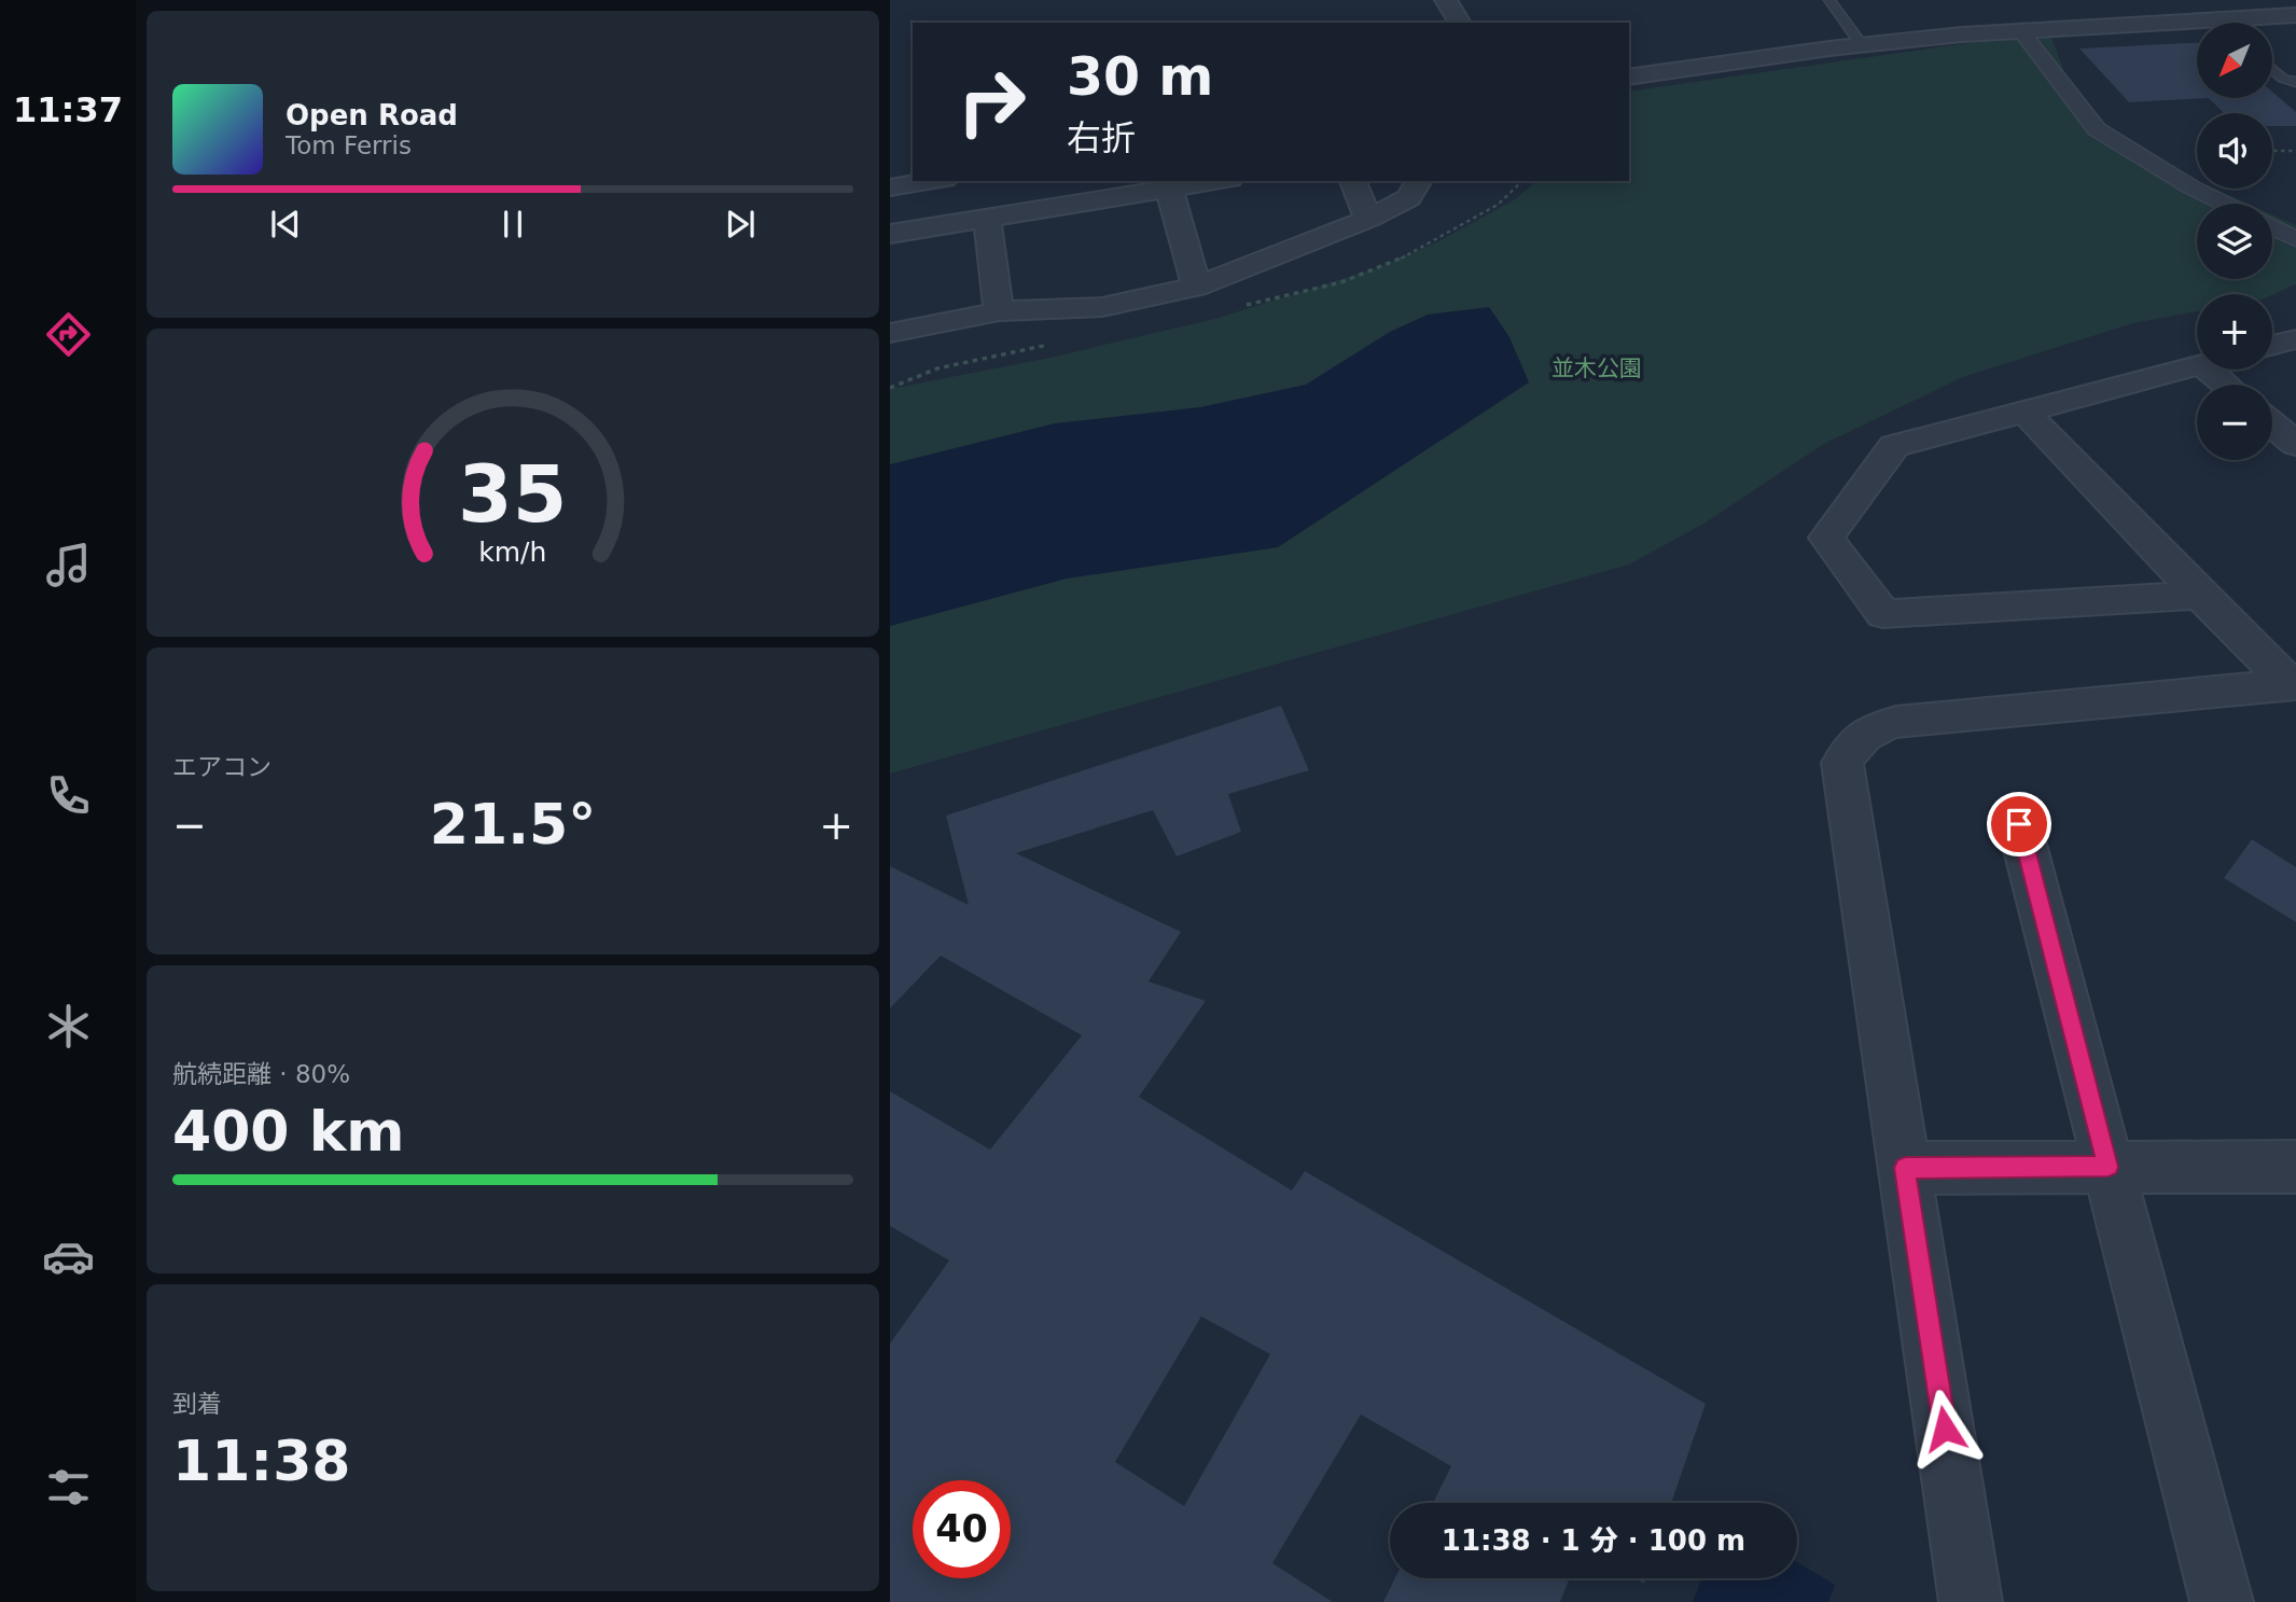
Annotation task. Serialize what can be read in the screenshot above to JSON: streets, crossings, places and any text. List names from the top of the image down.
{
  "parks": ["並木公園"],
  "north": "bottom left",
  "page": {
    "tabs": "11:37",
    "map_buttons": ["+", "−"],
    "turn": ["30 m", "右折"],
    "song": ["Open Road", "Tom Ferris"],
    "tile": [
      "エアコン",
      ["航続距離 · 80%", "400 km"],
      ["到着", "11:38"]
    ],
    "heat": ["−", "21.5°", "+"],
    "limit": "40",
    "trip": "11:38 · 1 分 · 100 m",
    "gauge": ["35", "km/h"]
  }
}
